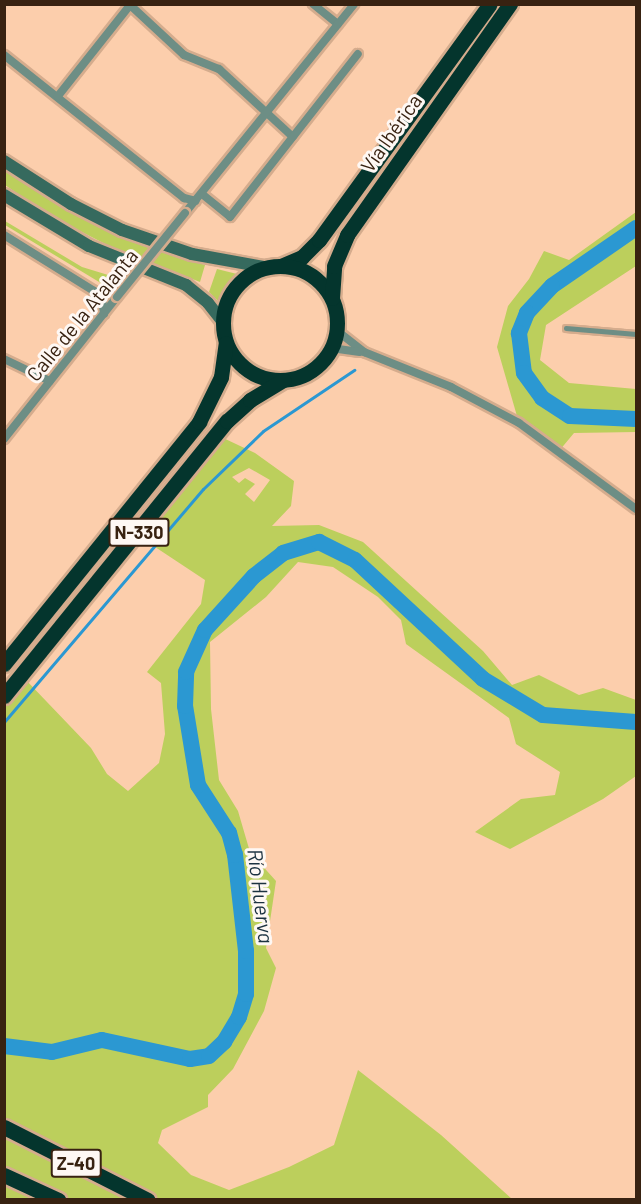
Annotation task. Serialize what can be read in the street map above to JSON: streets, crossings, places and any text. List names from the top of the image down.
{
  "streets": {
    "highway": ["Vía Ibérica", "N-330", "Z-40"],
    "street": ["Calle de la Atalanta"]
  },
  "crossings": [
    ["Vía Ibérica", "N-330"]
  ],
  "water": ["Río Huerva"]
}
